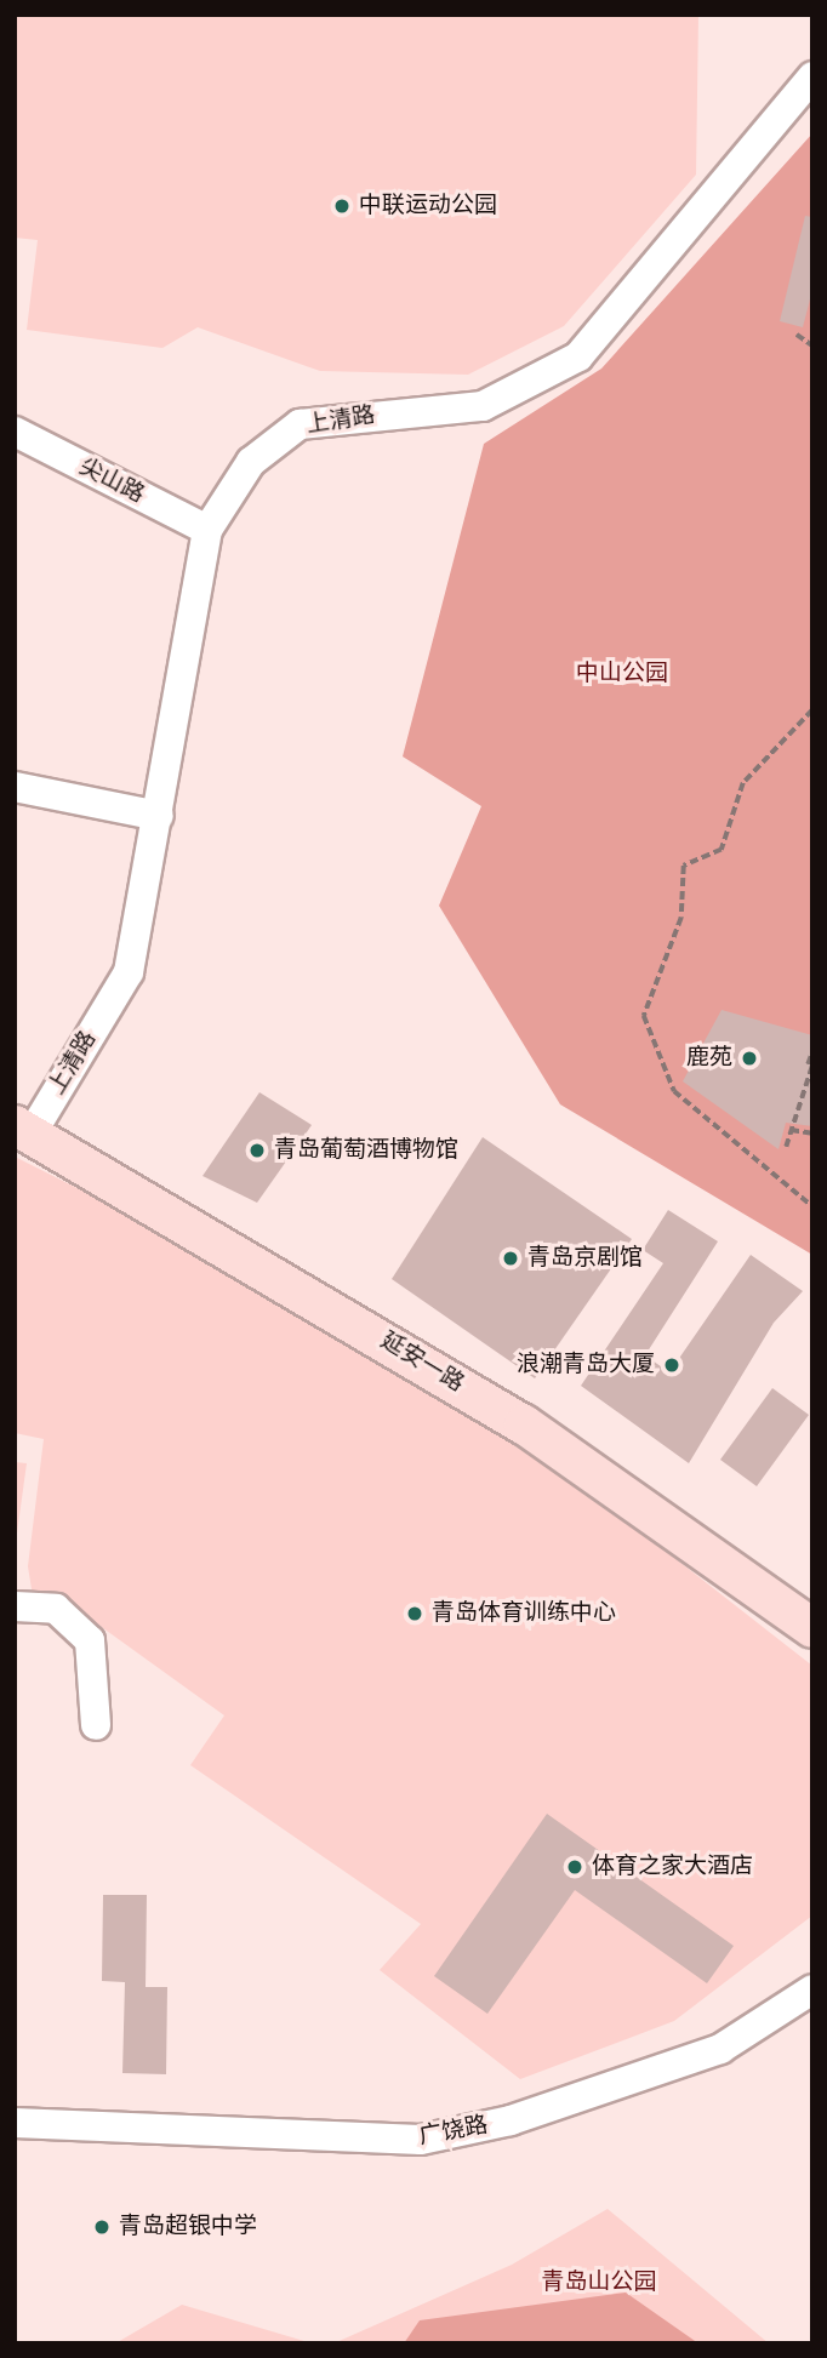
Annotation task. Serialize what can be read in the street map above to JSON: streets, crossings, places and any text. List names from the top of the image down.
{
  "streets": {
    "main road": ["延安一路"],
    "street": ["上清路", "尖山路", "广饶路"]
  },
  "crossings": [
    ["上清路", "尖山路"],
    ["上清路", "延安一路"]
  ],
  "parks": ["中山公园", "青岛山公园"],
  "places": [
    "中联运动公园",
    "鹿苑",
    "青岛葡萄酒博物馆",
    "青岛京剧馆",
    "浪潮青岛大厦",
    "青岛体育训练中心",
    "体育之家大酒店",
    "青岛超银中学"
  ]
}
